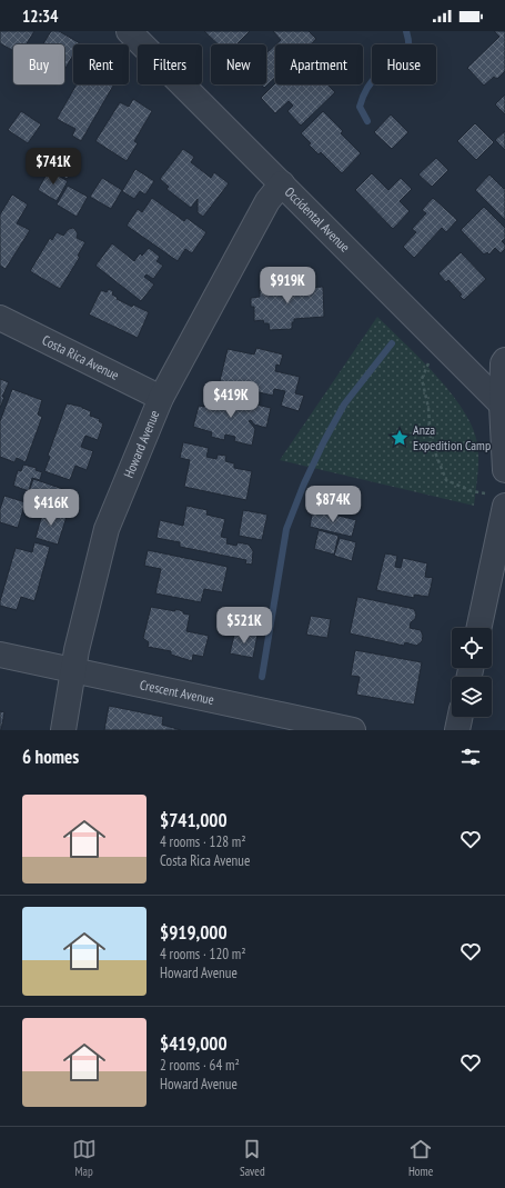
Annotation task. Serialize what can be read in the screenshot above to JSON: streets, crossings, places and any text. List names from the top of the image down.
{
  "streets": {
    "street": [
      "Occidental Avenue",
      "Costa Rica Avenue",
      "Howard Avenue",
      "Crescent Avenue"
    ]
  },
  "crossings": [
    ["Occidental Avenue", "Howard Avenue"],
    ["Costa Rica Avenue", "Howard Avenue"],
    ["Howard Avenue", "Crescent Avenue"]
  ],
  "places": {
    "place": ["Anza Expedition Camp"]
  },
  "page": {
    "status": "12:34",
    "chip": [
      "Buy",
      "Rent",
      "Filters",
      "New",
      "Apartment",
      "House"
    ],
    "price": [
      "$741K",
      "$919K",
      "$419K",
      "$874K",
      "$416K",
      "$521K"
    ],
    "heading": "6 homes",
    "list": [
      {
        "name": "$741,000",
        "note": "4 rooms · 128 m² · Costa Rica Avenue"
      },
      {
        "name": "$919,000",
        "note": "4 rooms · 120 m² · Howard Avenue"
      },
      {
        "name": "$419,000",
        "note": "2 rooms · 64 m² · Howard Avenue"
      }
    ],
    "tabs": ["Map", "Saved", "Home"]
  }
}
